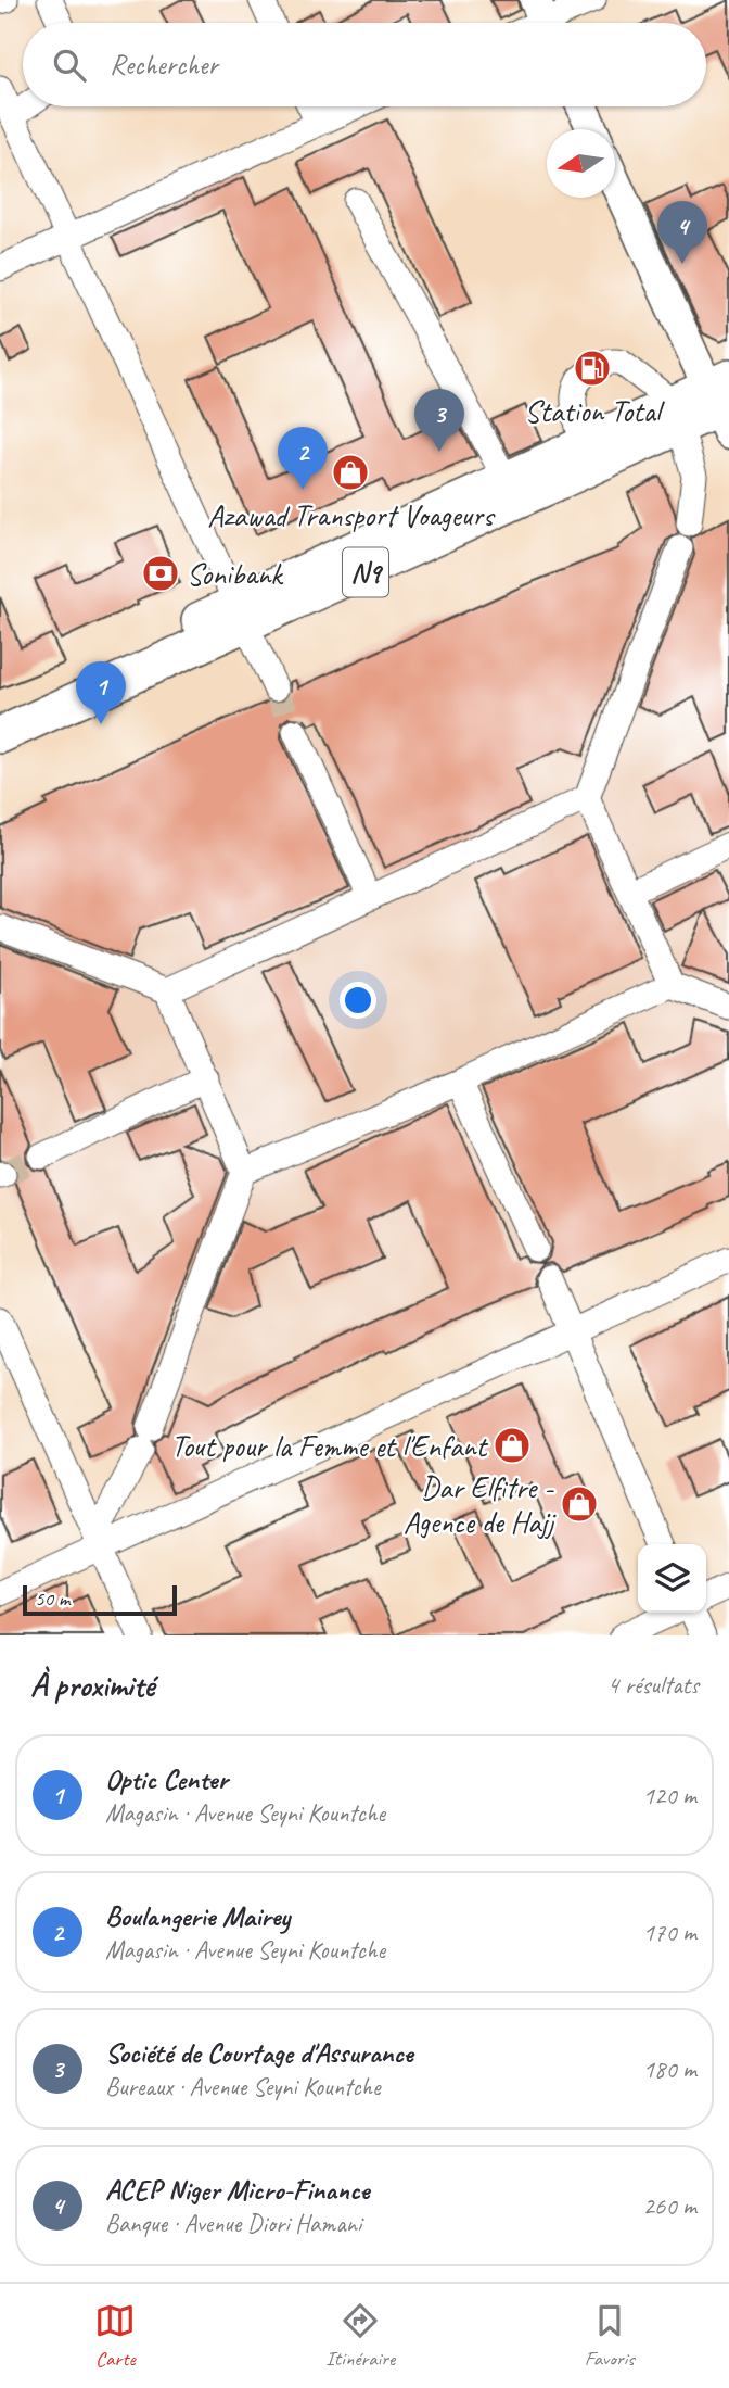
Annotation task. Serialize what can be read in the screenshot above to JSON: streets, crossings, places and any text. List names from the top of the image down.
{
  "streets": {
    "highway": ["N9"]
  },
  "places": {
    "fuel station": ["Station Total"],
    "shop": ["Azawad Transport Voageurs", "Tout pour la Femme et l'Enfant", "Dar Elfitre - Agence de Hajj"],
    "bank": ["Sonibank"]
  },
  "scale_bar": "50 m",
  "north": "left",
  "page": {
    "search": "Rechercher",
    "pins": [
      "4",
      "3",
      "2",
      "1"
    ],
    "scale": "50 m",
    "heading": ["À proximité", "4 résultats"],
    "list": [
      {
        "mark": "1",
        "name": "Optic Center",
        "note": "Magasin · Avenue Seyni Kountche",
        "value": "120 m"
      },
      {
        "mark": "2",
        "name": "Boulangerie Mairey",
        "note": "Magasin · Avenue Seyni Kountche",
        "value": "170 m"
      },
      {
        "mark": "3",
        "name": "Société de Courtage d'Assurance",
        "note": "Bureaux · Avenue Seyni Kountche",
        "value": "180 m"
      },
      {
        "mark": "4",
        "name": "ACEP Niger Micro-Finance",
        "note": "Banque · Avenue Diori Hamani",
        "value": "260 m"
      }
    ],
    "nav": ["Carte", "Itinéraire", "Favoris"]
  }
}
